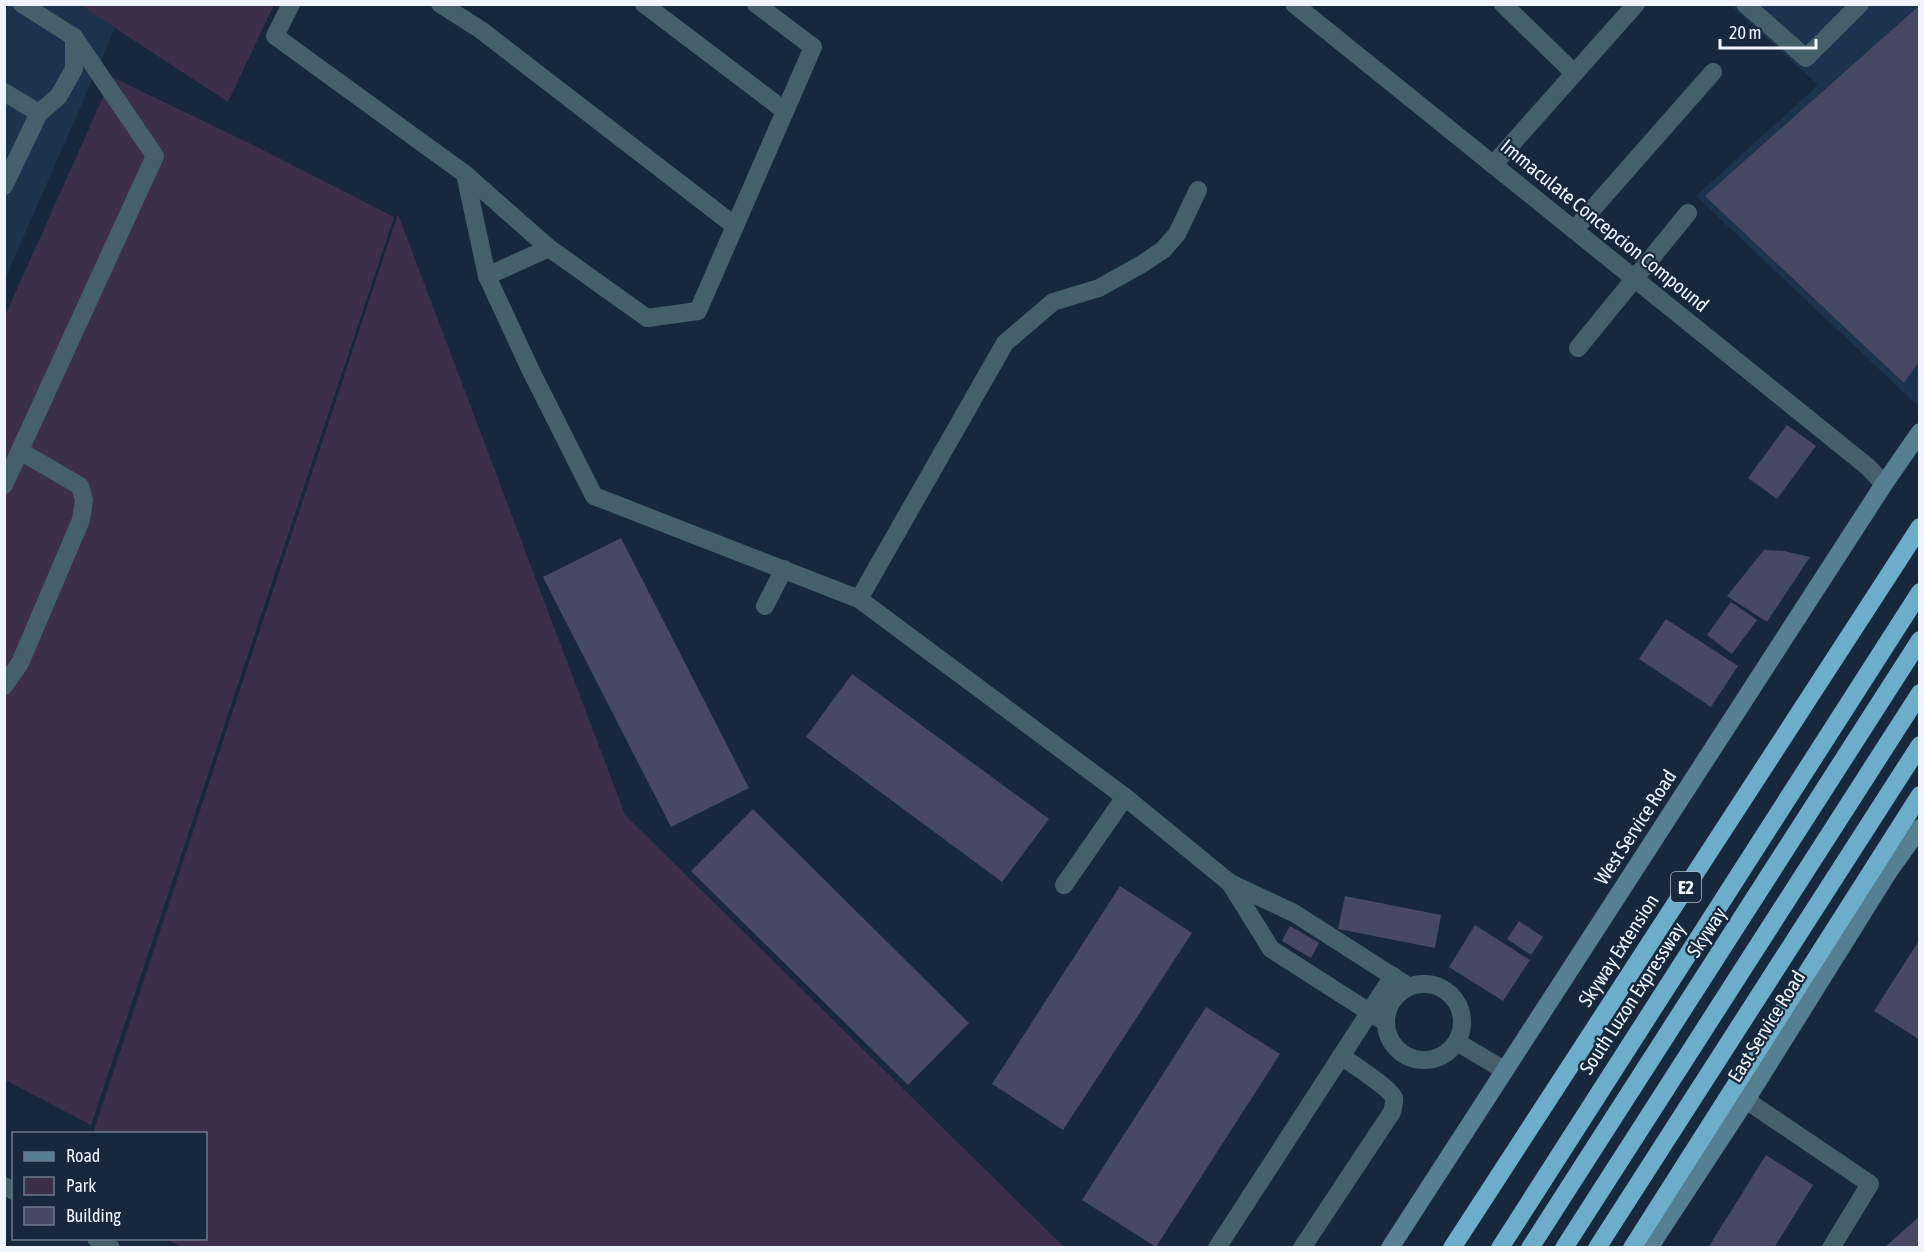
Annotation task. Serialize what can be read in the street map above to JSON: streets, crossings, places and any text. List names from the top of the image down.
{
  "streets": {
    "highway": [
      "E2",
      "Skyway",
      "Skyway Extension",
      "South Luzon Expressway"
    ],
    "main road": ["West Service Road", "East Service Road"],
    "street": ["Immaculate Concepcion Compound"]
  },
  "crossings": [
    ["Immaculate Concepcion Compound", "West Service Road"]
  ],
  "legend": ["Road", "Park", "Building"],
  "scale_bar": "20 m"
}
